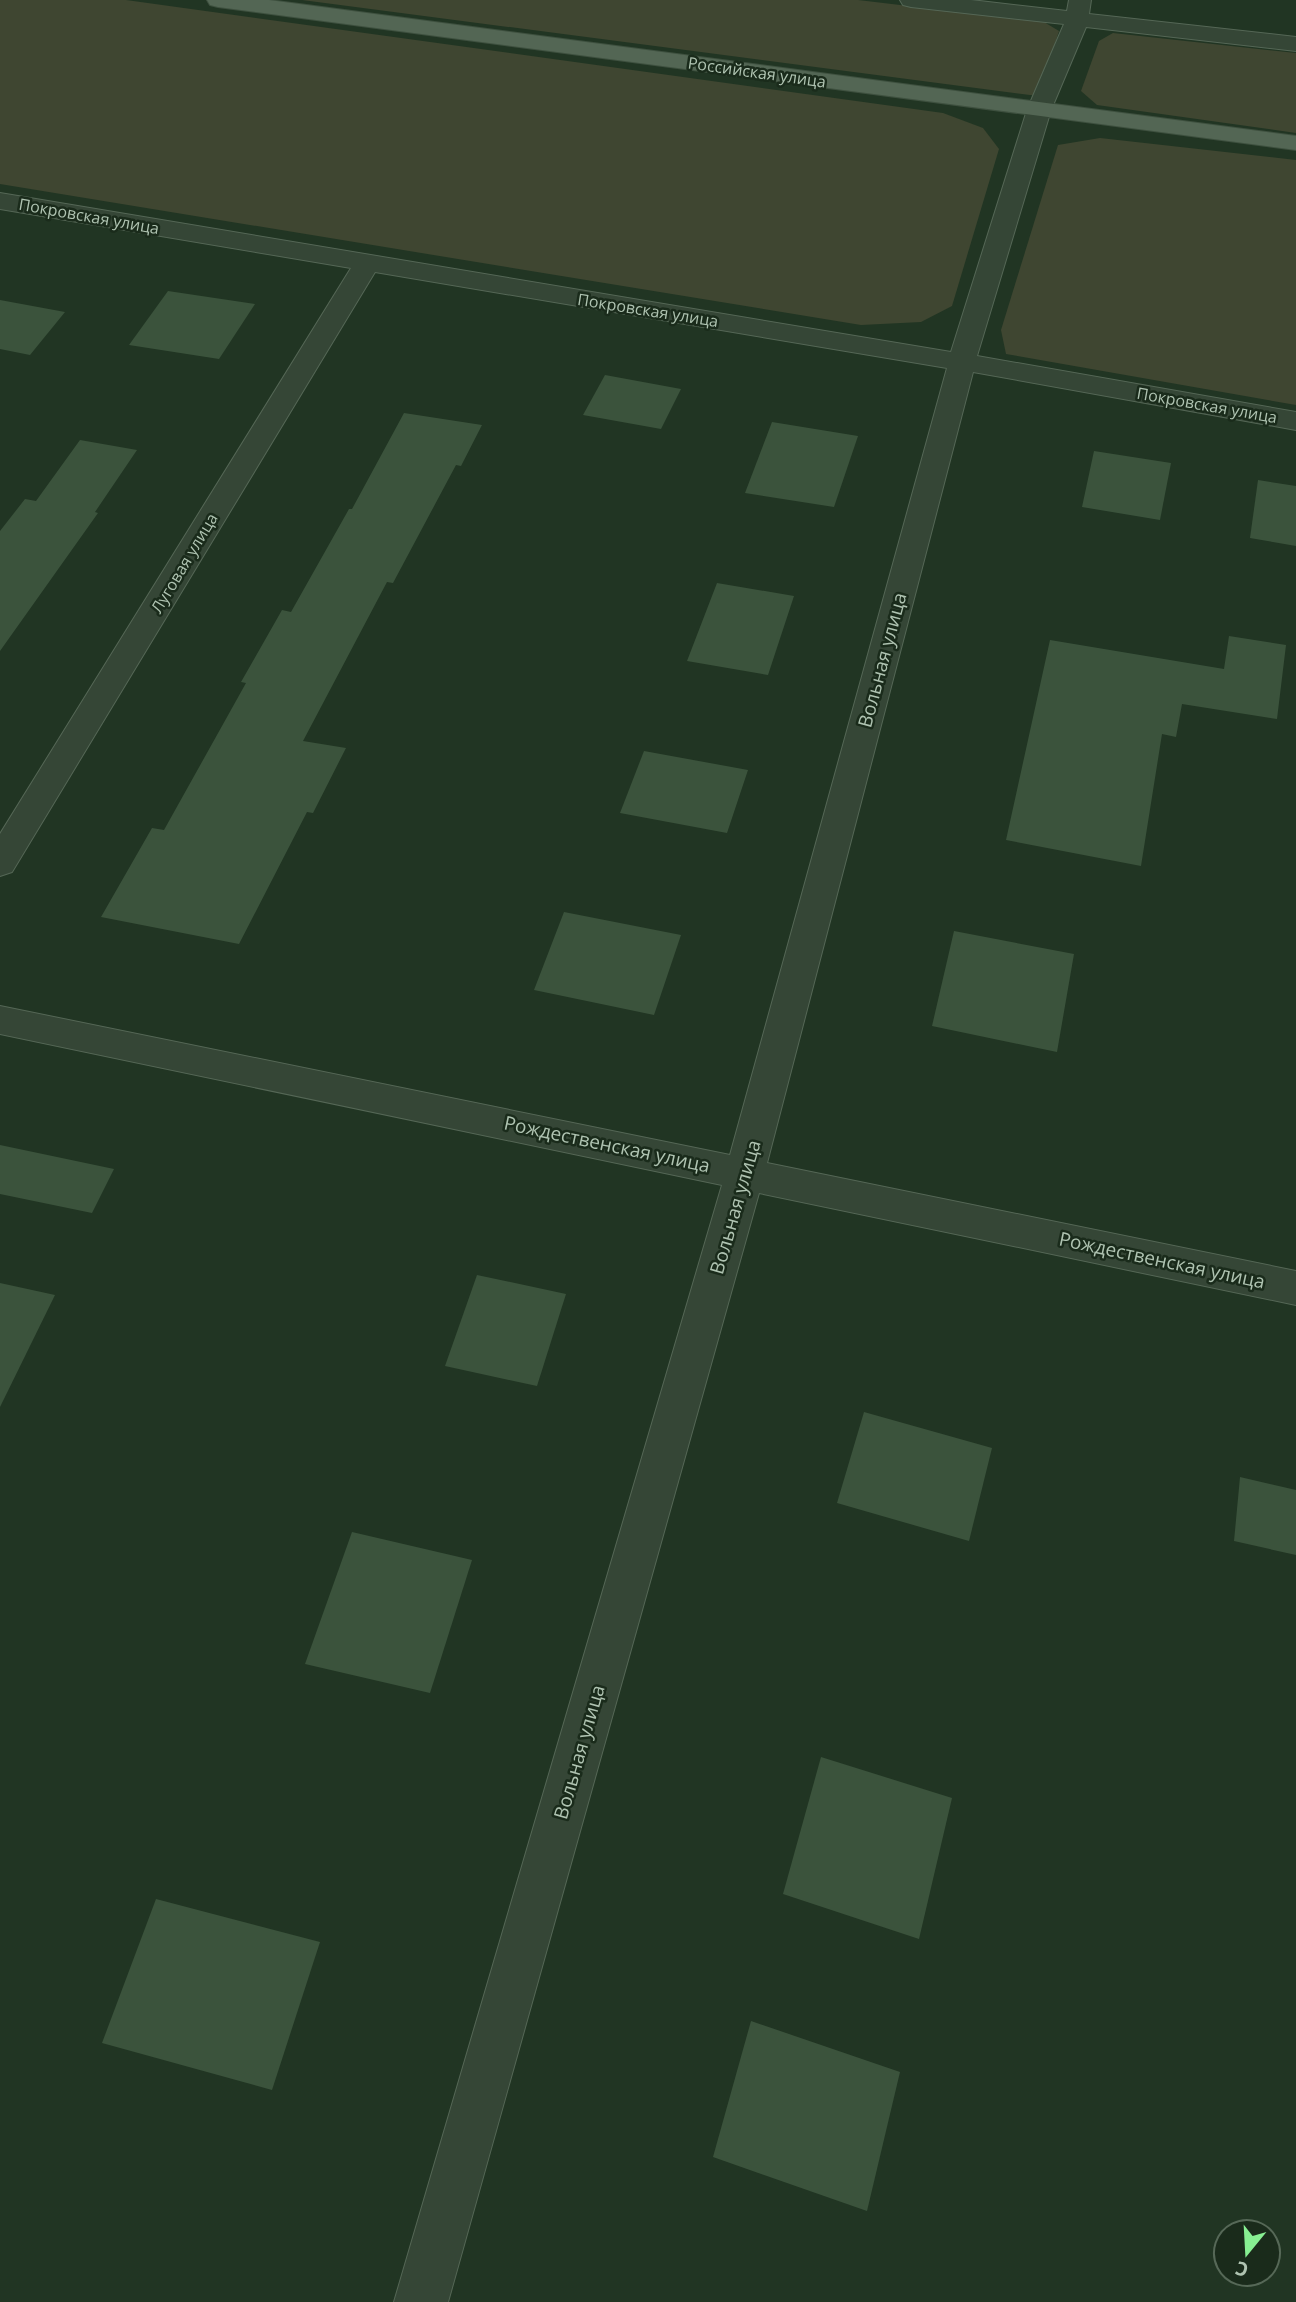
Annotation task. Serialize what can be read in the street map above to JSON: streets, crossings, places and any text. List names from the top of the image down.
{
  "streets": {
    "main road": ["Российская улица"],
    "street": [
      "Покровская улица",
      "Луговая улица",
      "Вольная улица",
      "Рождественская улица"
    ]
  },
  "crossings": [
    ["Российская улица", "Вольная улица"],
    ["Покровская улица", "Луговая улица"],
    ["Покровская улица", "Вольная улица"],
    ["Вольная улица", "Рождественская улица"]
  ],
  "north": "bottom"
}
